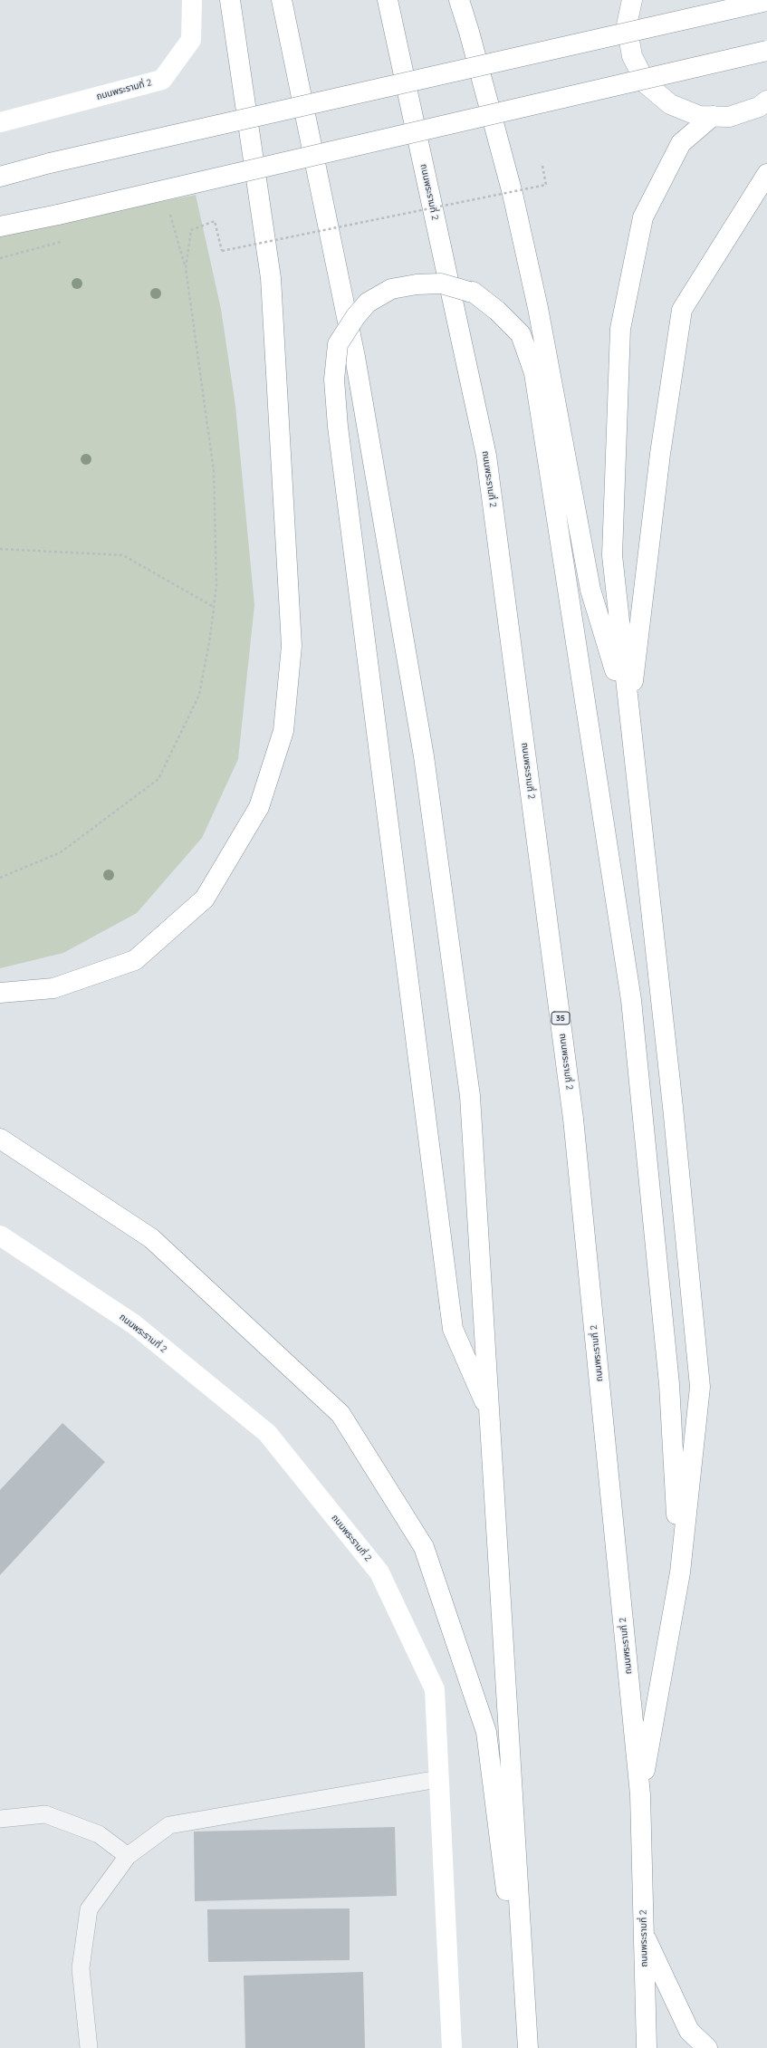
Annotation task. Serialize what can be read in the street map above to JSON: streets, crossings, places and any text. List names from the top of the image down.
{
  "streets": {
    "main road": ["ถนนพระรามที่ 2", "35"]
  }
}
